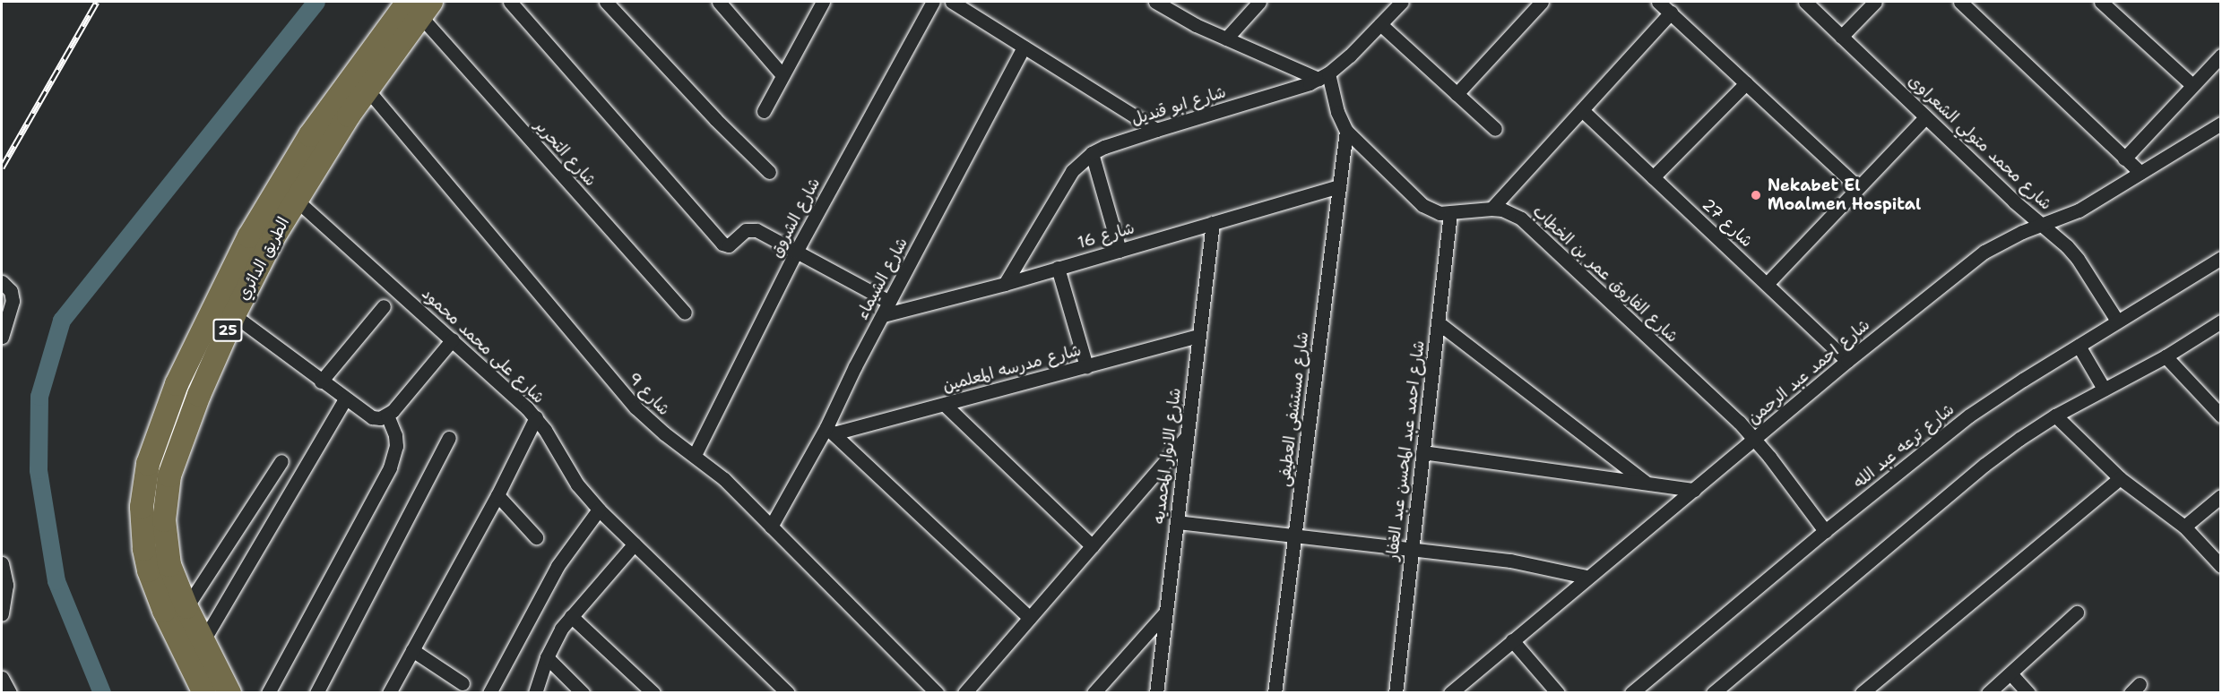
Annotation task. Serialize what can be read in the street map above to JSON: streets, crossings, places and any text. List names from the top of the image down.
{
  "streets": {
    "highway": ["الطريق الدائري", "25"],
    "street": [
      "شارع ابو قنديل",
      "شارع محمد متولي الشعراوى",
      "شارع التحرير",
      "شارع الشروق",
      "شارع 27",
      "شارع 16",
      "شارع الفاروق عمر بن الخطاب",
      "شارع الشيماء",
      "شارع على محمد محمود",
      "شارع مدرسه المعلمين",
      "شارع احمد عبد الرحمن",
      "شارع 9",
      "شارع مستشفى العطيفى",
      "شارع ترعه عبد الله",
      "شارع احمد عبد المحسن عبد الغفار",
      "شارع الانوار المحمديه"
    ]
  },
  "crossings": [
    ["شارع ابو قنديل", "شارع 16"],
    ["شارع ابو قنديل", "شارع الفاروق عمر بن الخطاب"],
    ["شارع محمد متولي الشعراوى", "شارع احمد عبد الرحمن"],
    ["شارع محمد متولي الشعراوى", "شارع ترعه عبد الله"],
    ["شارع التحرير", "الطريق الدائري"],
    ["شارع الشروق", "شارع 9"],
    ["شارع 27", "شارع احمد عبد الرحمن"],
    ["شارع 16", "شارع الشيماء"],
    ["شارع 16", "شارع مستشفى العطيفى"],
    ["شارع 16", "شارع الانوار المحمديه"],
    ["الطريق الدائري", "شارع على محمد محمود"],
    ["الطريق الدائري", "شارع 9"],
    ["شارع الفاروق عمر بن الخطاب", "شارع احمد عبد الرحمن"],
    ["شارع الفاروق عمر بن الخطاب", "شارع مستشفى العطيفى"],
    ["شارع الفاروق عمر بن الخطاب", "شارع ترعه عبد الله"],
    ["شارع الفاروق عمر بن الخطاب", "شارع احمد عبد المحسن عبد الغفار"],
    ["شارع الشيماء", "شارع مدرسه المعلمين"],
    ["شارع الشيماء", "شارع 9"],
    ["شارع مدرسه المعلمين", "شارع الانوار المحمديه"]
  ],
  "places": ["Nekabet El Moalmen Hospital"]
}
